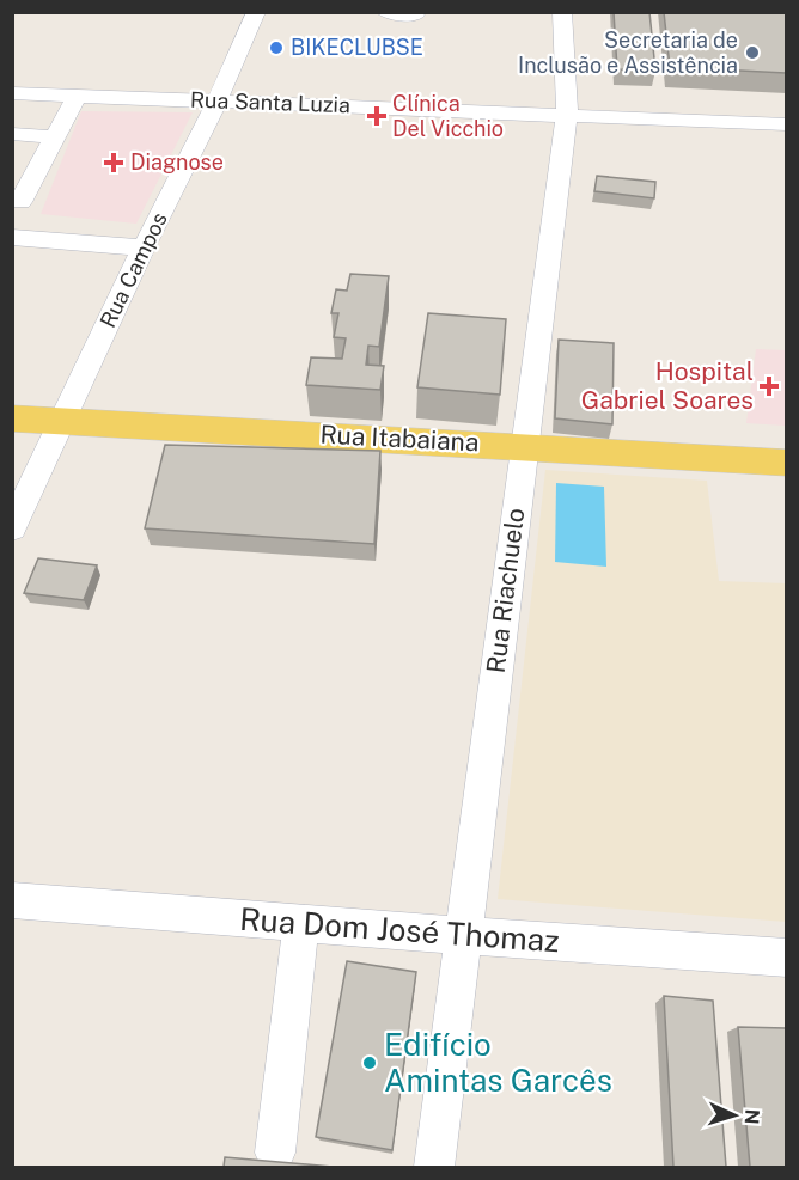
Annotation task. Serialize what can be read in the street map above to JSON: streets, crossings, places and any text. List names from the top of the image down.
{
  "streets": {
    "main road": ["Rua Itabaiana"],
    "street": [
      "Rua Santa Luzia",
      "Rua Campos",
      "Rua Riachuelo",
      "Rua Dom José Thomaz"
    ]
  },
  "crossings": [
    ["Rua Santa Luzia", "Rua Campos"],
    ["Rua Santa Luzia", "Rua Riachuelo"],
    ["Rua Campos", "Rua Itabaiana"],
    ["Rua Itabaiana", "Rua Riachuelo"],
    ["Rua Riachuelo", "Rua Dom José Thomaz"]
  ],
  "places": {
    "other": ["BIKECLUBSE", "Secretaria de Inclusão e Assistência", "Edifício Amintas Garcês"],
    "health": ["Clínica Del Vicchio", "Diagnose", "Hospital Gabriel Soares"]
  },
  "north": "right"
}
